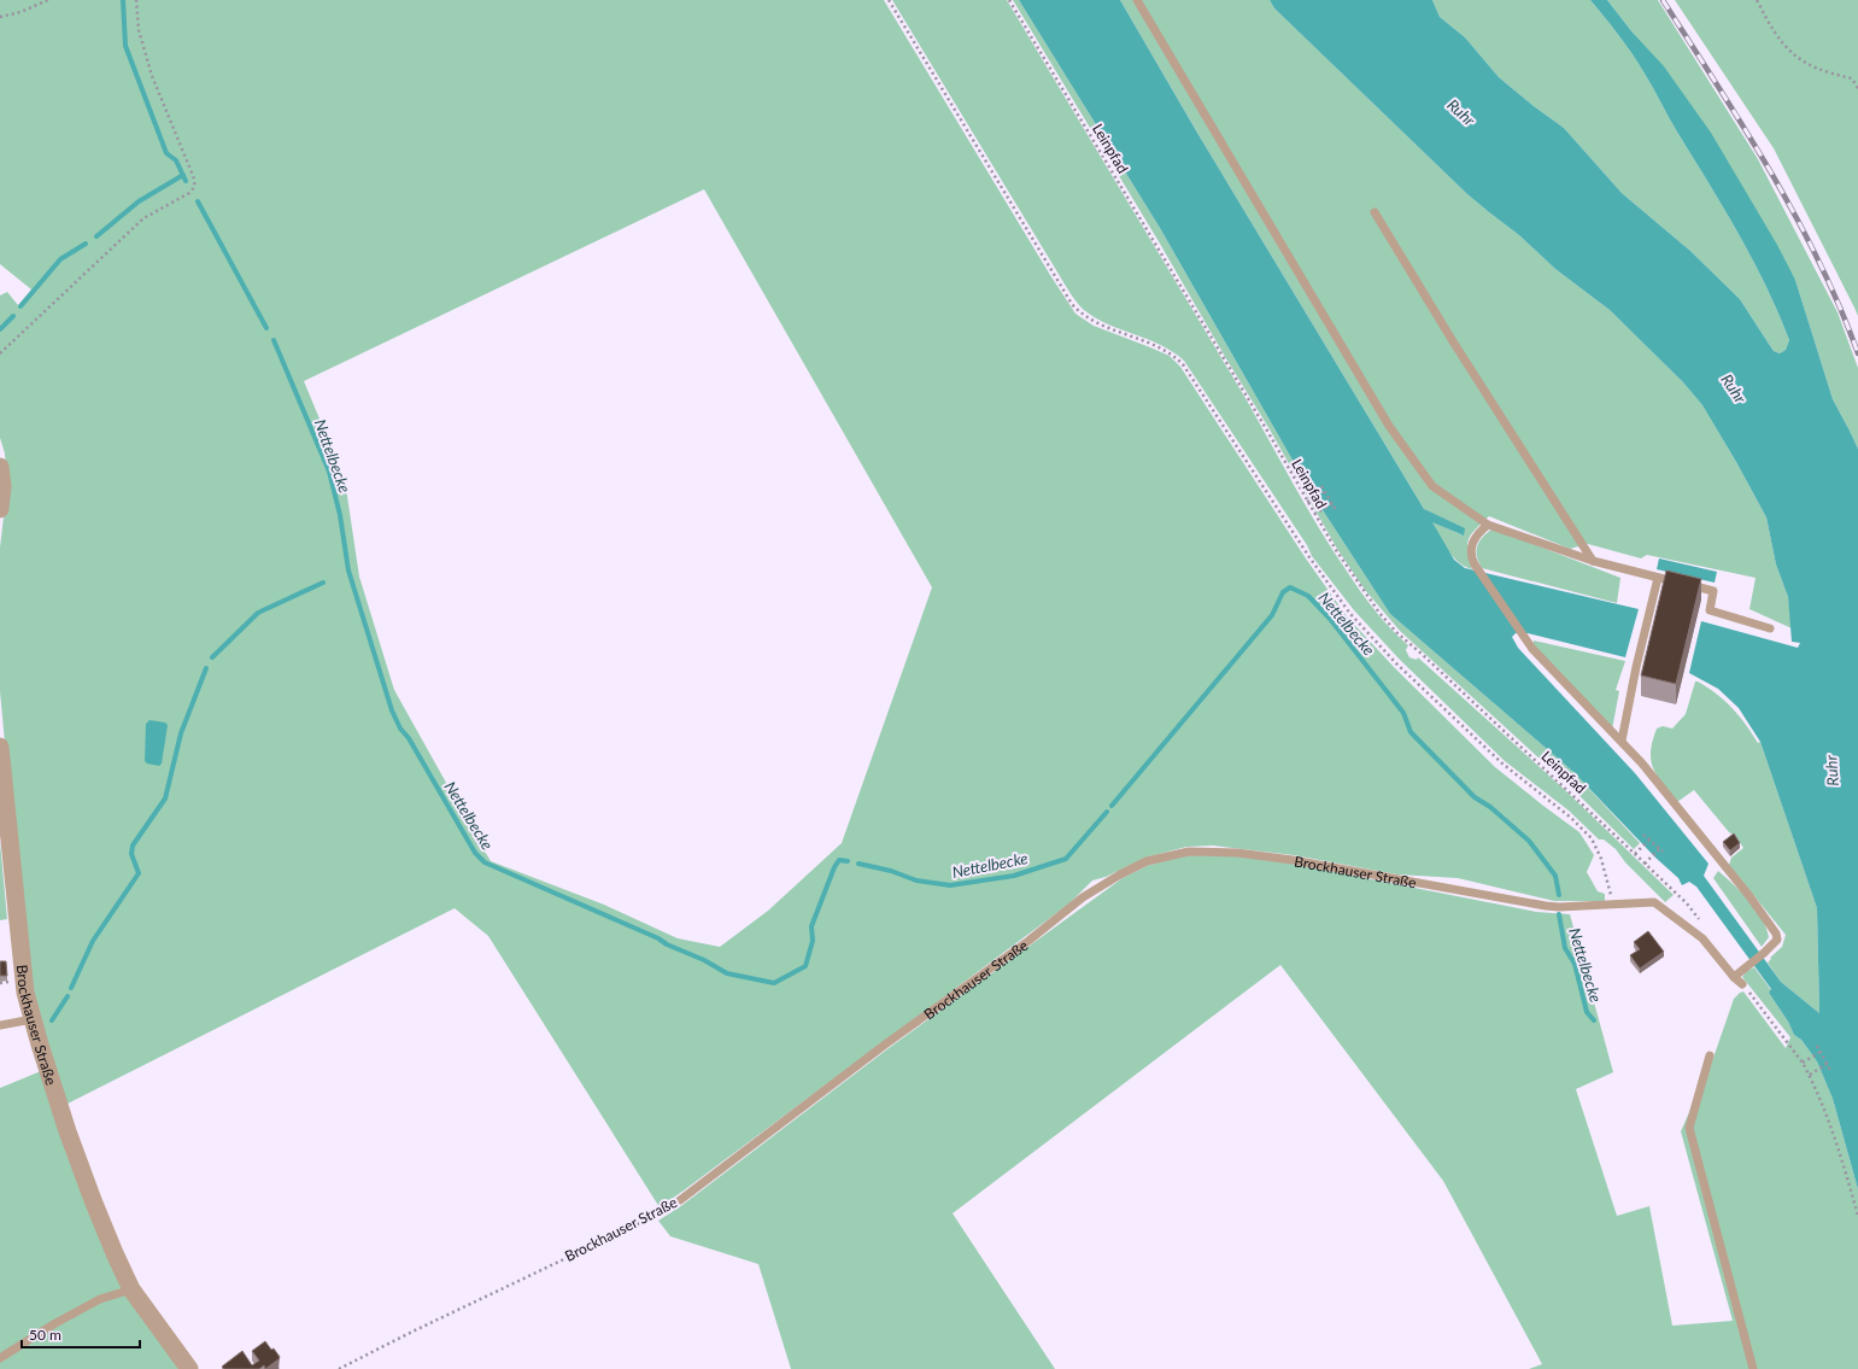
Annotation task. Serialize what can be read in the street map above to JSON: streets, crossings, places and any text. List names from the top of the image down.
{
  "streets": {
    "street": ["Brockhauser Straße"],
    "path": ["Leinpfad"]
  },
  "water": ["Ruhr", "Nettelbecke"],
  "scale_bar": "50 m"
}
